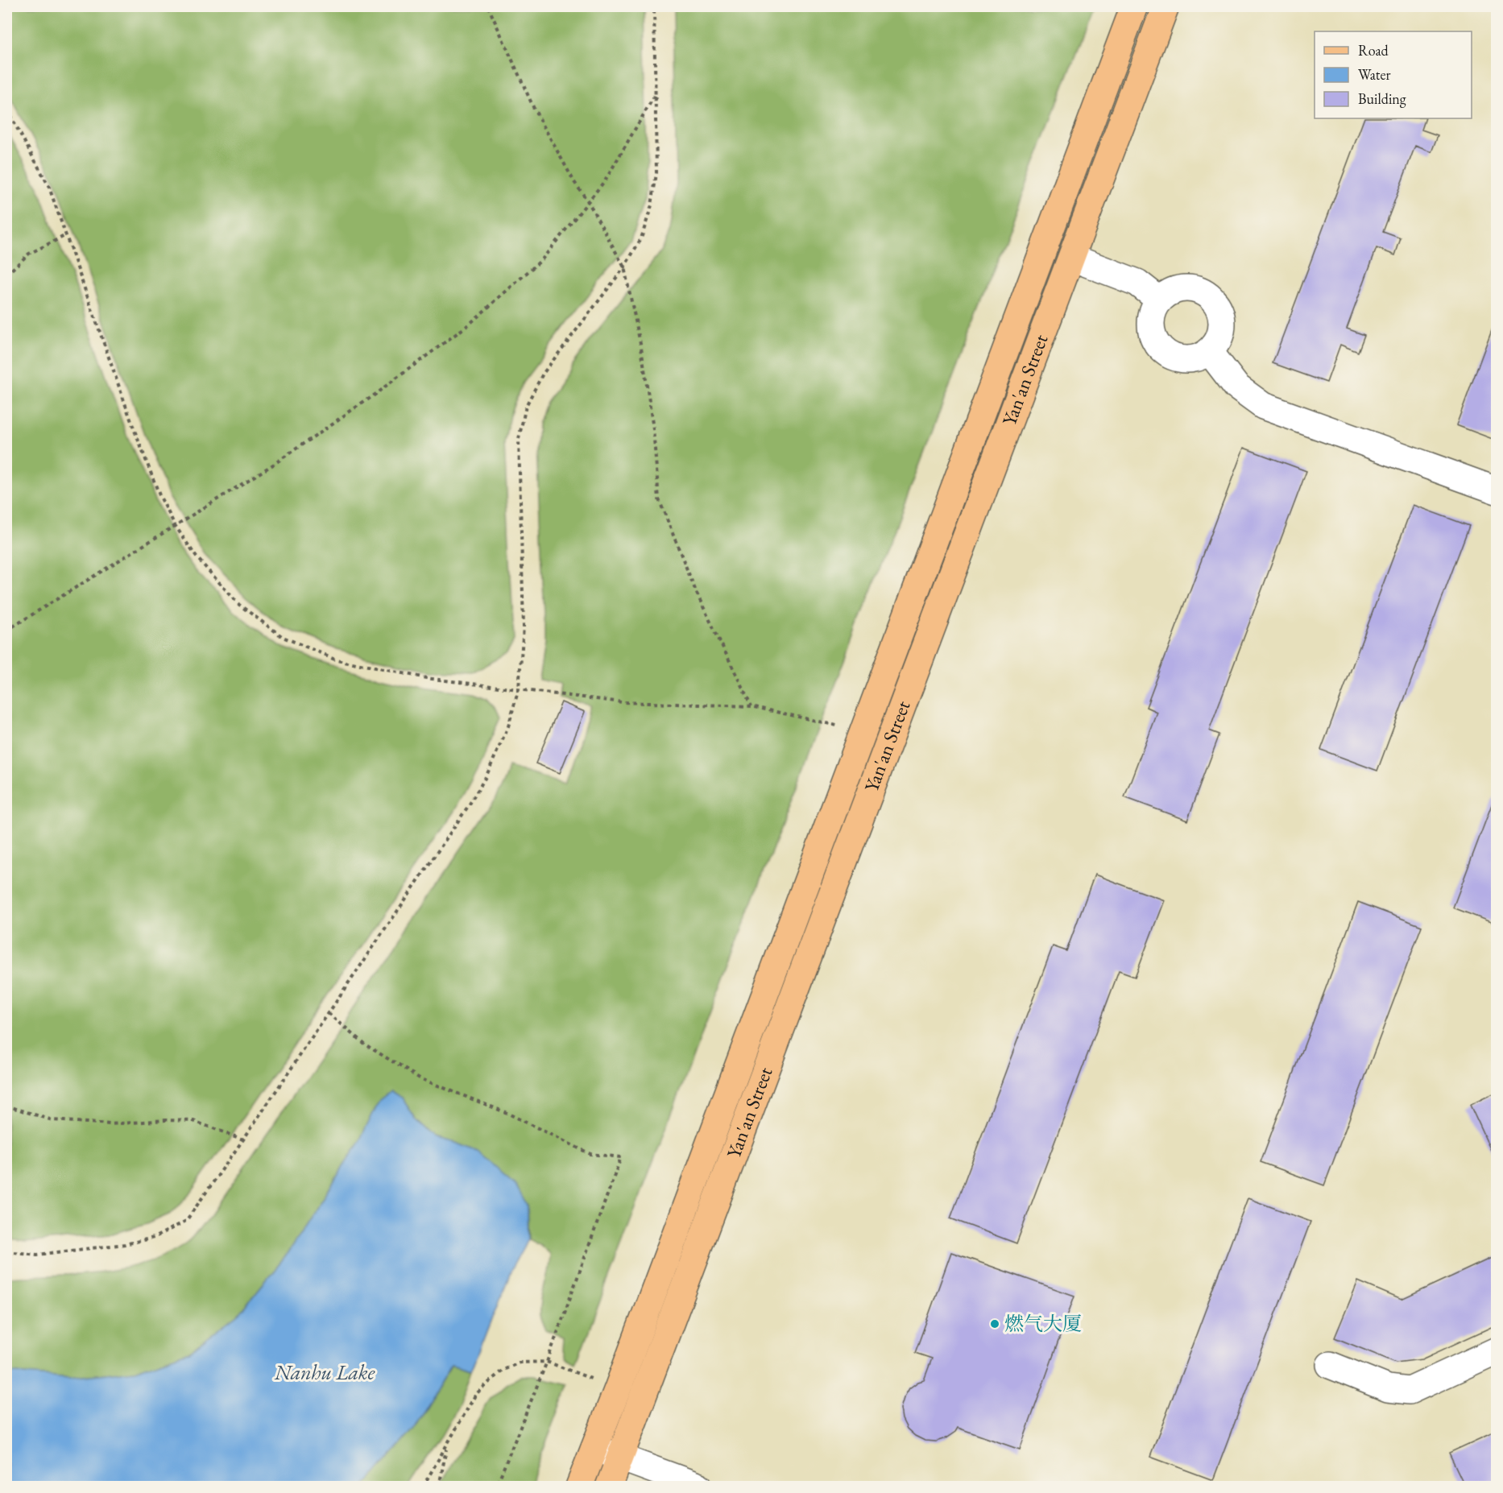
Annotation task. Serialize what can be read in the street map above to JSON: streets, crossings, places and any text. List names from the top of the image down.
{
  "streets": {
    "main road": ["Yan'an Street"]
  },
  "water": ["Nanhu Lake"],
  "places": ["燃气大厦"],
  "legend": ["Road", "Water", "Building"]
}
